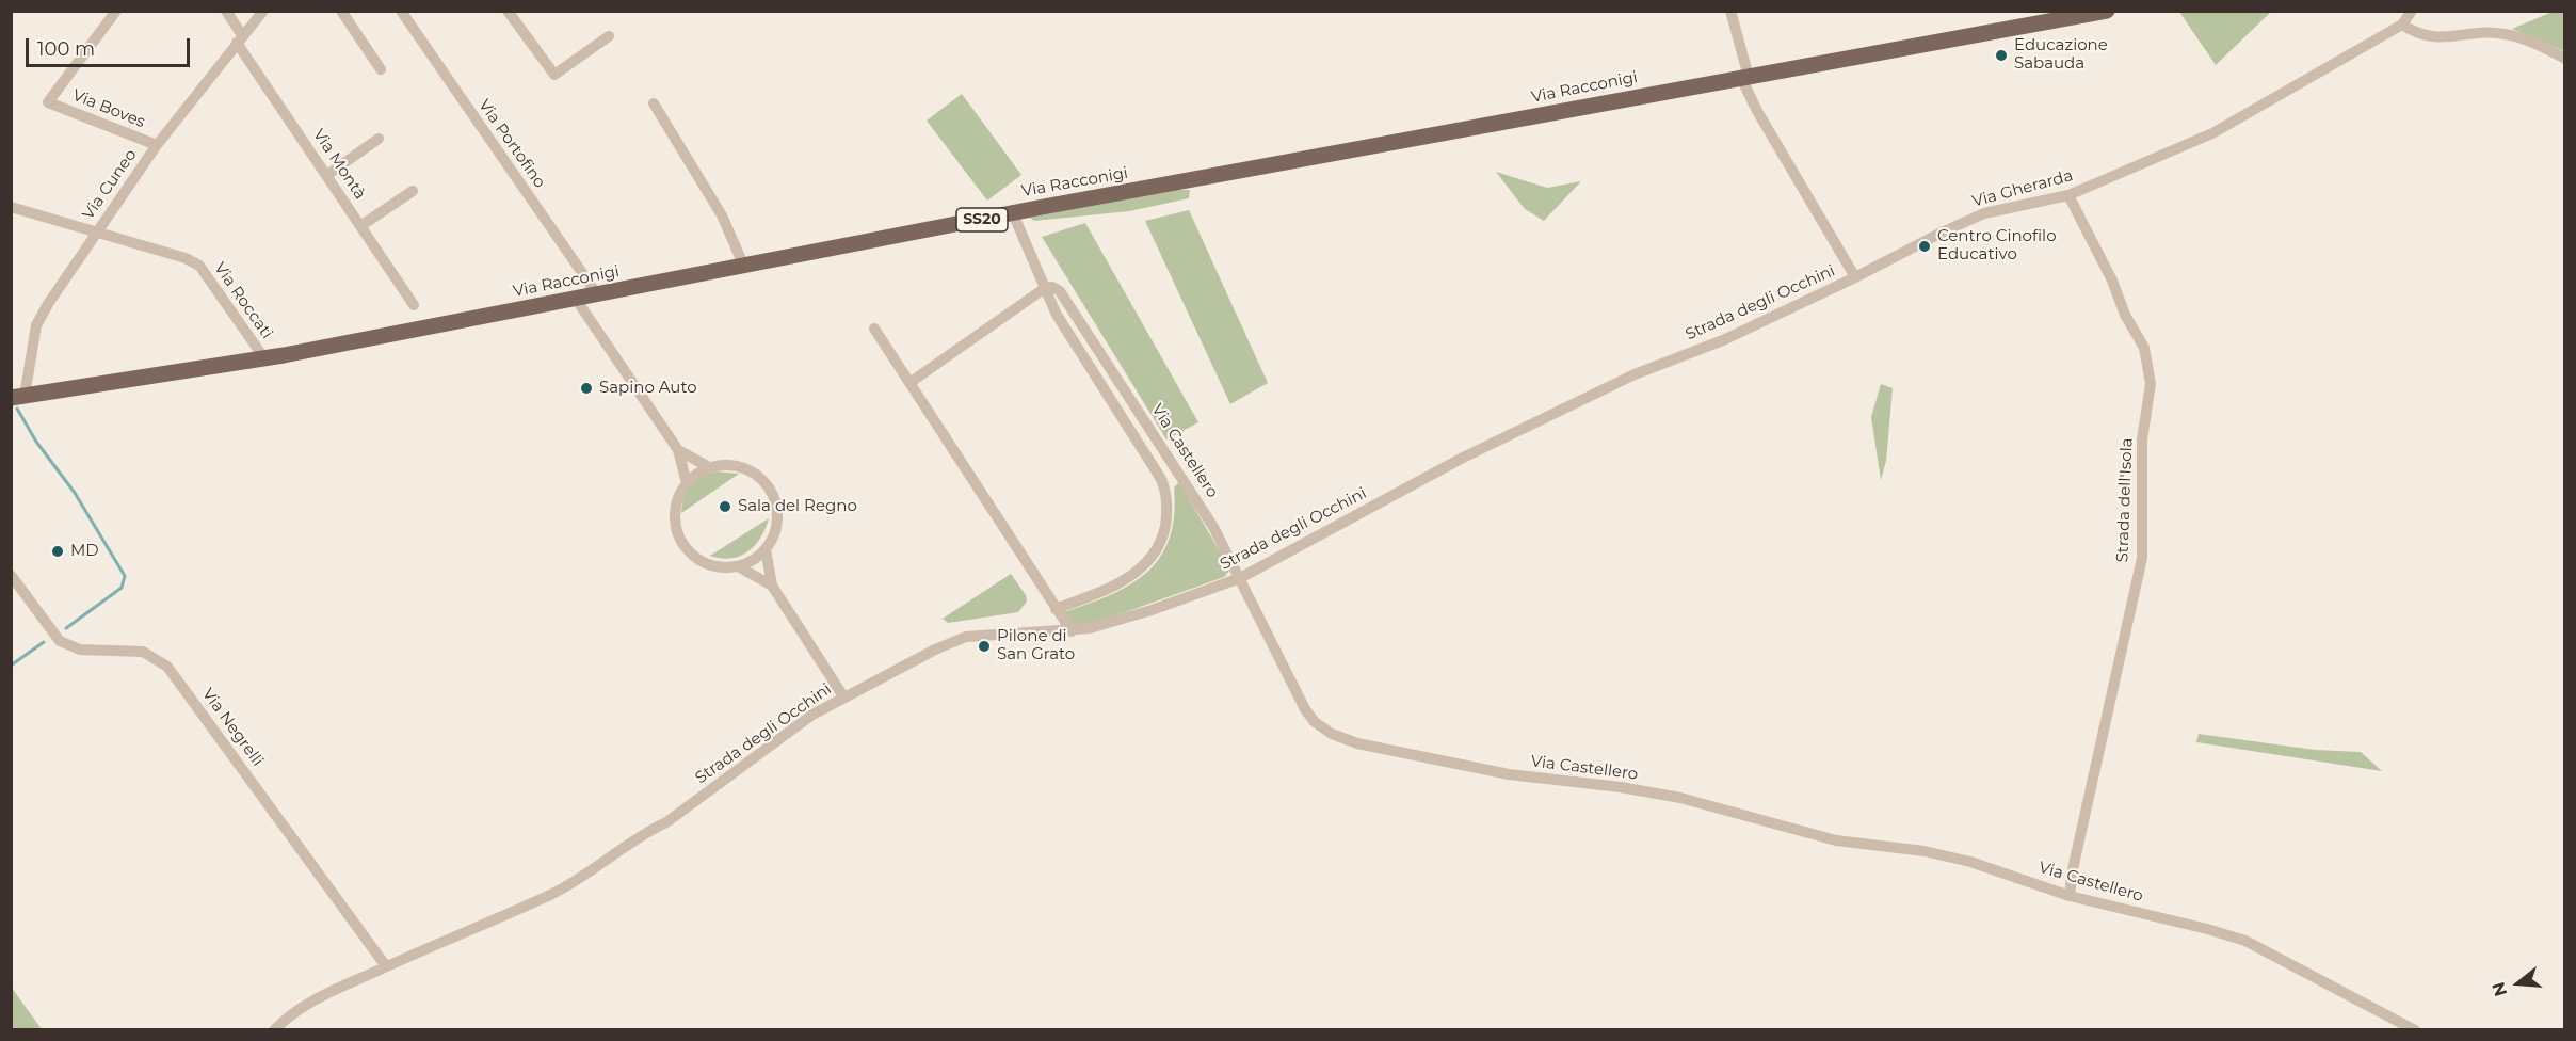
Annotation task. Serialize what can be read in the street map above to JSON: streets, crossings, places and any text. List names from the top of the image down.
{
  "streets": {
    "main road": ["Via Racconigi", "SS20"],
    "street": [
      "Via Boves",
      "Via Portofino",
      "Via Montà",
      "Via Cuneo",
      "Via Gherarda",
      "Via Roccati",
      "Strada degli Occhini",
      "Via Castellero",
      "Strada dell'Isola",
      "Via Negrelli"
    ]
  },
  "crossings": [
    ["Via Racconigi", "Via Portofino"],
    ["Via Racconigi", "Via Cuneo"],
    ["Via Racconigi", "Via Roccati"],
    ["Via Boves", "Via Cuneo"],
    ["Via Montà", "Via Cuneo"],
    ["Via Cuneo", "Via Roccati"],
    ["Via Gherarda", "Strada degli Occhini"],
    ["Via Gherarda", "Strada dell'Isola"],
    ["Strada degli Occhini", "Via Castellero"],
    ["Strada degli Occhini", "Via Negrelli"],
    ["Via Castellero", "Strada dell'Isola"]
  ],
  "places": [
    "Educazione Sabauda",
    "Centro Cinofilo Educativo",
    "Sapino Auto",
    "Sala del Regno",
    "MD",
    "Pilone di San Grato"
  ],
  "scale_bar": "100 m",
  "north": "left"
}
